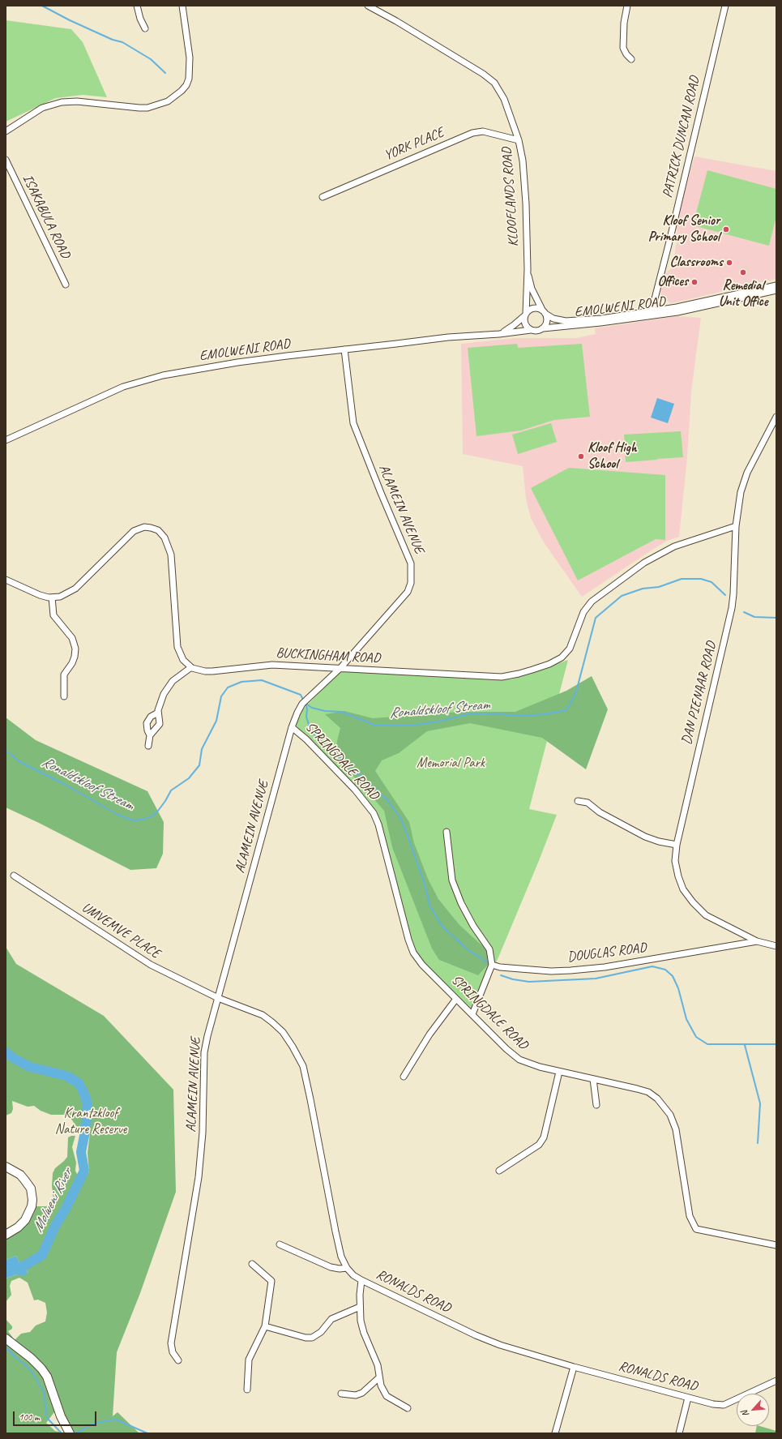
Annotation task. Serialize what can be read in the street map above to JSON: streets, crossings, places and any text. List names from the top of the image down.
{
  "streets": {
    "street": [
      "PATRICK DUNCAN ROAD",
      "YORK PLACE",
      "KLOOFLANDS ROAD",
      "ISAKABULA ROAD",
      "EMOLWENI ROAD",
      "ALAMEIN AVENUE",
      "BUCKINGHAM ROAD",
      "DAN PIENAAR ROAD",
      "SPRINGDALE ROAD",
      "UMVEMVE PLACE",
      "DOUGLAS ROAD",
      "RONALDS ROAD"
    ]
  },
  "crossings": [
    ["PATRICK DUNCAN ROAD", "EMOLWENI ROAD"],
    ["YORK PLACE", "KLOOFLANDS ROAD"],
    ["KLOOFLANDS ROAD", "EMOLWENI ROAD"],
    ["EMOLWENI ROAD", "ALAMEIN AVENUE"],
    ["ALAMEIN AVENUE", "BUCKINGHAM ROAD"],
    ["ALAMEIN AVENUE", "SPRINGDALE ROAD"],
    ["ALAMEIN AVENUE", "UMVEMVE PLACE"],
    ["ALAMEIN AVENUE", "RONALDS ROAD"],
    ["BUCKINGHAM ROAD", "DAN PIENAAR ROAD"],
    ["DAN PIENAAR ROAD", "DOUGLAS ROAD"],
    ["UMVEMVE PLACE", "RONALDS ROAD"]
  ],
  "water": ["Ronaldskloof Stream", "Molweni River"],
  "parks": ["Memorial Park", "Krantzkloof Nature Reserve"],
  "places": [
    "Kloof Senior Primary School",
    "Classrooms",
    "Remedial Unit Office",
    "Offices",
    "Kloof High School"
  ],
  "scale_bar": "100 m",
  "north": "bottom left"
}
